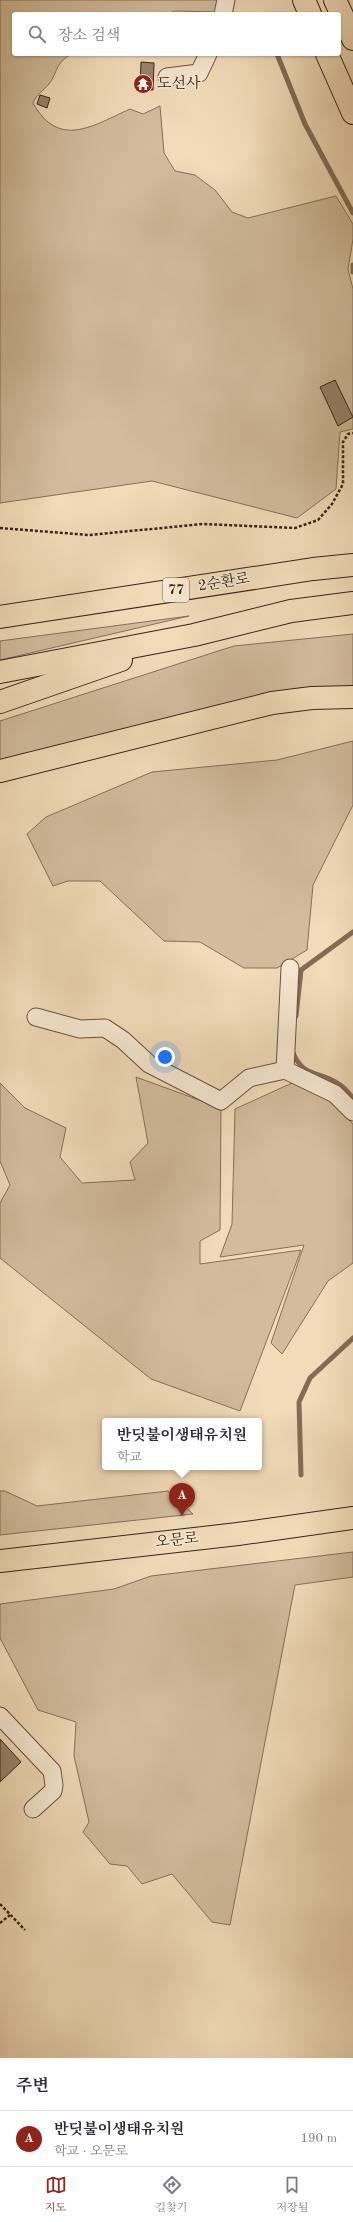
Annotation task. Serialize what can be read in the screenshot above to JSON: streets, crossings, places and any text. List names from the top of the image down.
{
  "streets": {
    "main road": ["2순환로", "77", "오문로"]
  },
  "places": {
    "temple": ["도선사"]
  },
  "page": {
    "search": "장소 검색",
    "popup": ["반딧불이생태유치원", "학교"],
    "pins": "A",
    "heading": "주변",
    "list": [
      {
        "mark": "A",
        "name": "반딧불이생태유치원",
        "note": "학교 · 오문로",
        "value": "190 m"
      }
    ],
    "nav": ["지도", "길찾기", "저장됨"]
  }
}
